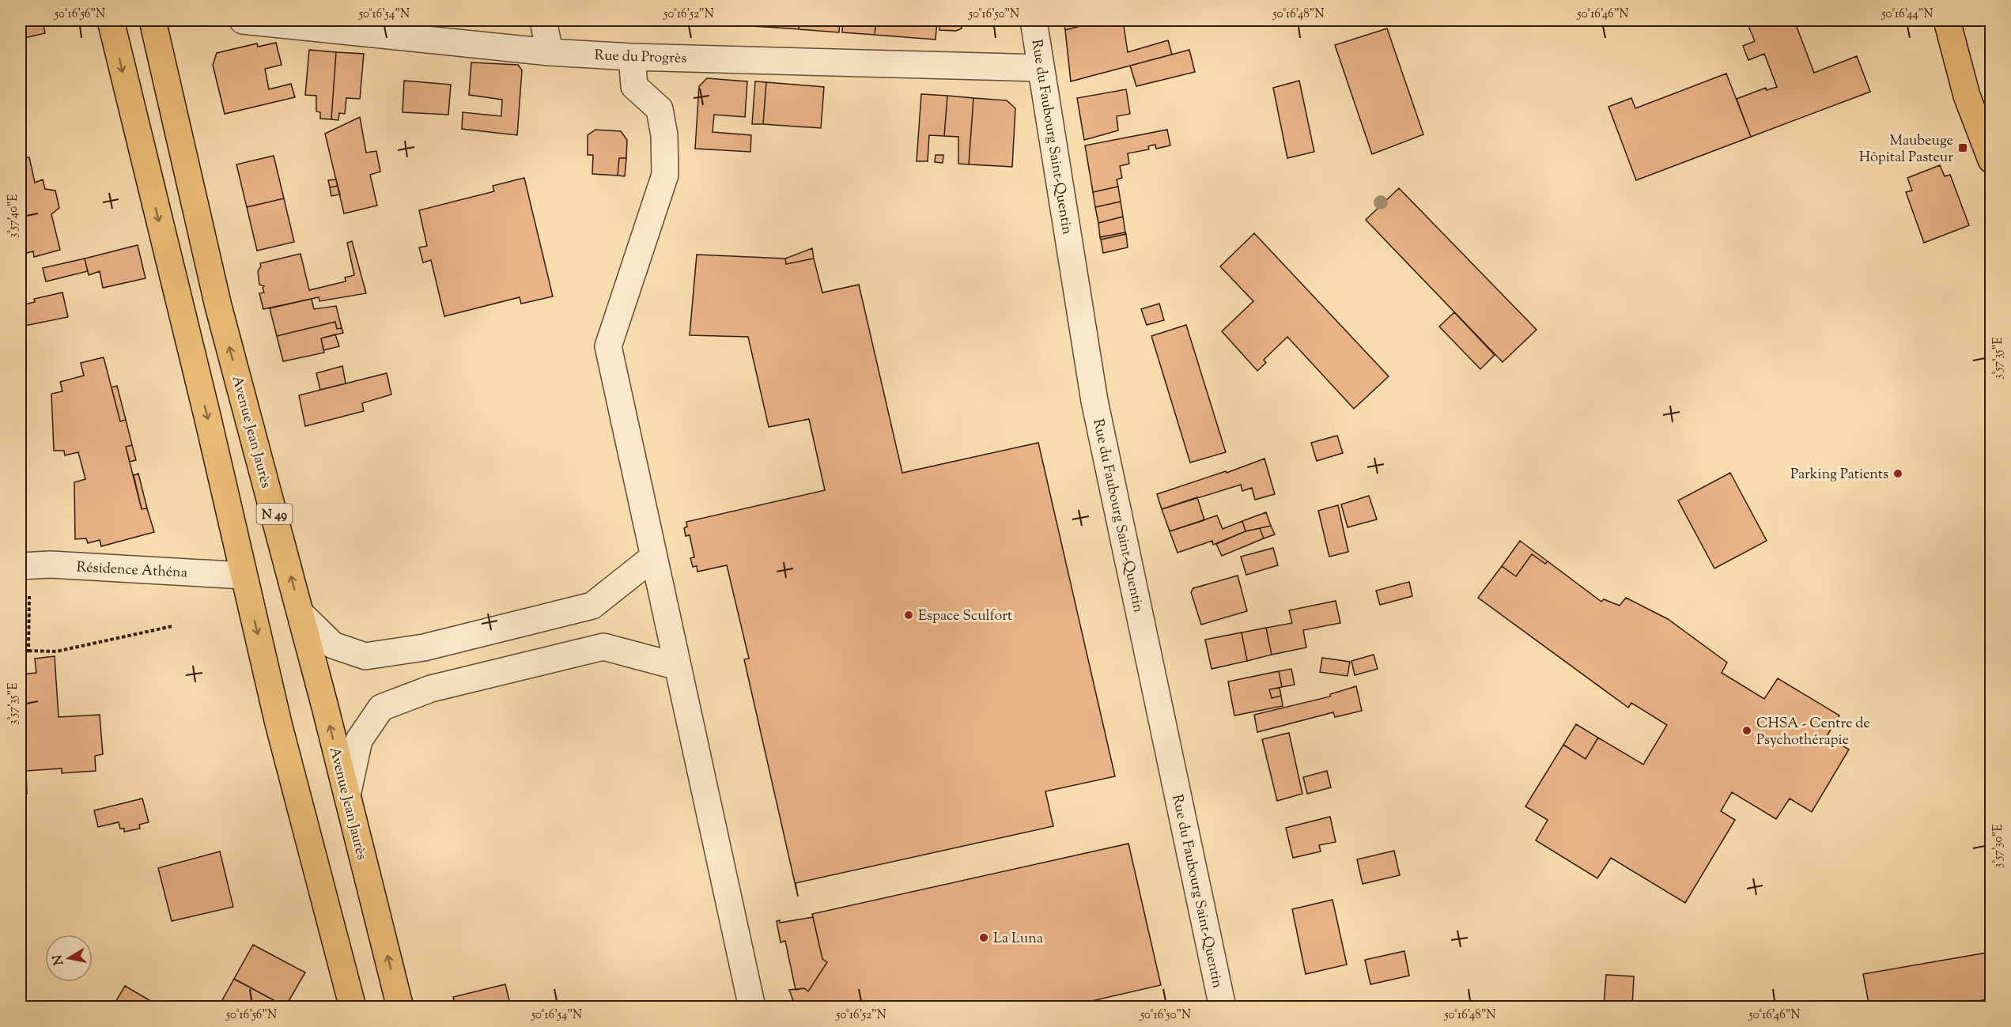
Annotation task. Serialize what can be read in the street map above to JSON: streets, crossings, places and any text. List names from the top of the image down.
{
  "streets": {
    "main road": ["Avenue Jean Jaurès", "N 49"],
    "street": ["Rue du Progrès", "Rue du Faubourg Saint-Quentin", "Résidence Athéna"]
  },
  "crossings": [
    ["Rue du Progrès", "Rue du Faubourg Saint-Quentin"]
  ],
  "places": {
    "transit": ["Maubeuge Hôpital Pasteur"],
    "other": [
      "Parking Patients",
      "Espace Sculfort",
      "CHSA - Centre de Psychothérapie",
      "La Luna"
    ]
  },
  "north": "left",
  "coordinates": [
    "50°16'56\"N",
    "50°16'54\"N",
    "50°16'52\"N",
    "50°16'50\"N",
    "50°16'48\"N",
    "50°16'46\"N",
    "50°16'44\"N",
    "3°57'40\"E",
    "3°57'35\"E",
    "3°57'30\"E"
  ]
}
